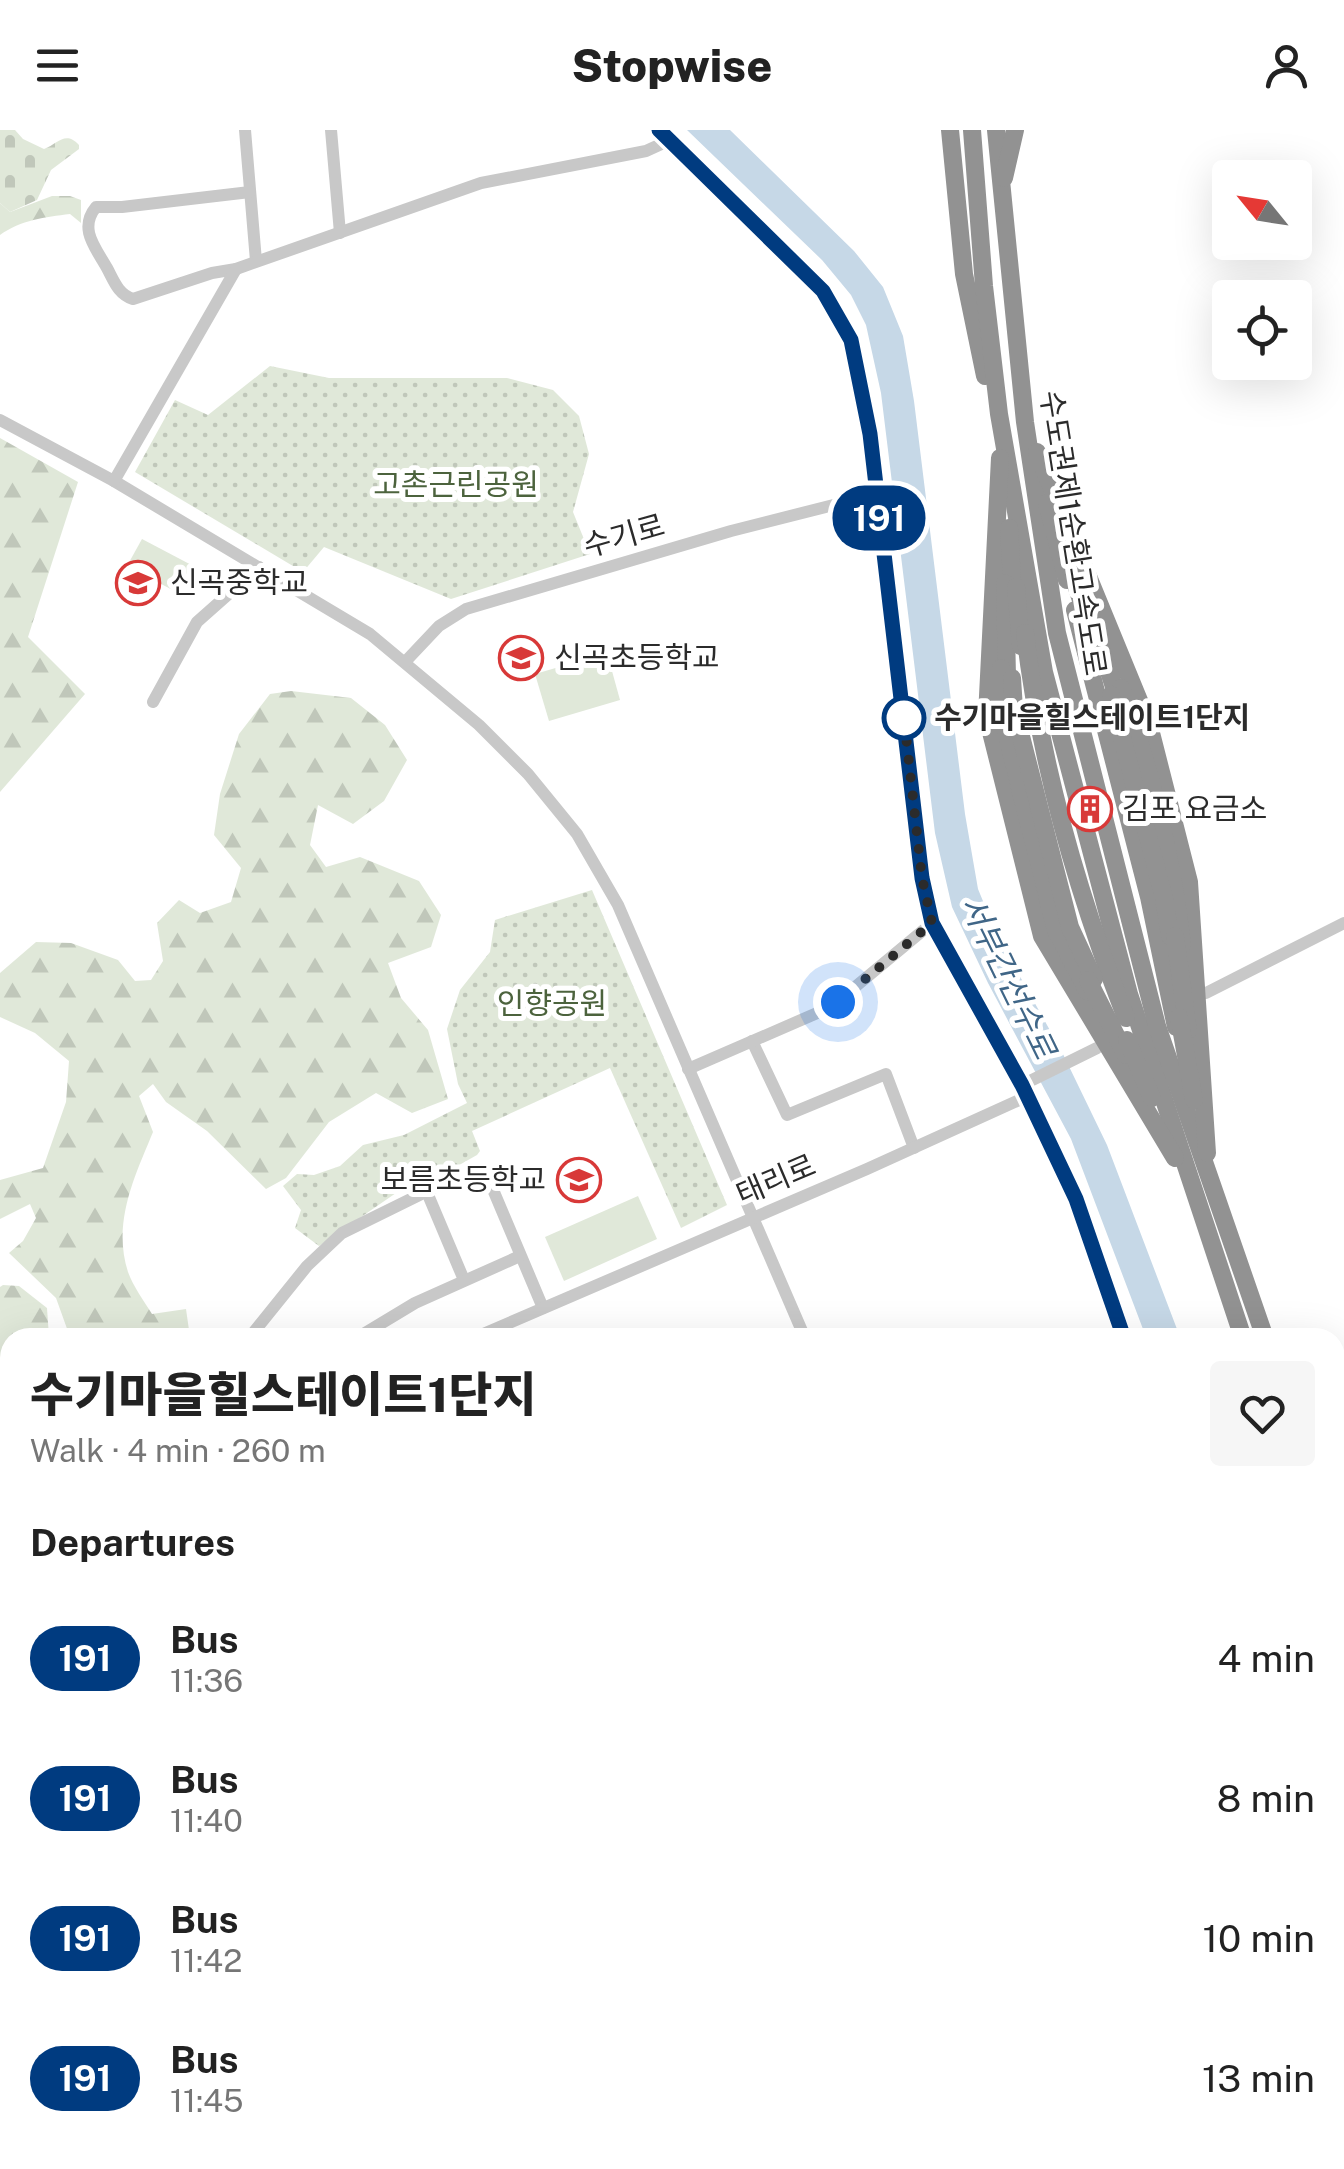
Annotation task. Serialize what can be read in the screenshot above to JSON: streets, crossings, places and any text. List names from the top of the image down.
{
  "streets": {
    "highway": ["수도권제1순환고속도로"],
    "street": ["수기로", "태리로"]
  },
  "water": ["서부간선수로"],
  "parks": ["고촌근린공원", "인향공원"],
  "places": {
    "school or university": ["신곡중학교", "신곡초등학교", "보름초등학교"],
    "other": ["수기마을힐스테이트1단지"],
    "building": ["김포 요금소"]
  },
  "lines": ["bus line 191"],
  "north": "top left",
  "page": {
    "header": "Stopwise",
    "on_map": "191",
    "heading": [
      ["수기마을힐스테이트1단지", "Walk · 4 min · 260 m"],
      "Departures"
    ],
    "list": [
      {
        "mark": "191",
        "name": "Bus",
        "note": "11:36",
        "value": "4 min"
      },
      {
        "mark": "191",
        "name": "Bus",
        "note": "11:40",
        "value": "8 min"
      },
      {
        "mark": "191",
        "name": "Bus",
        "note": "11:42",
        "value": "10 min"
      },
      {
        "mark": "191",
        "name": "Bus",
        "note": "11:45",
        "value": "13 min"
      }
    ]
  }
}
